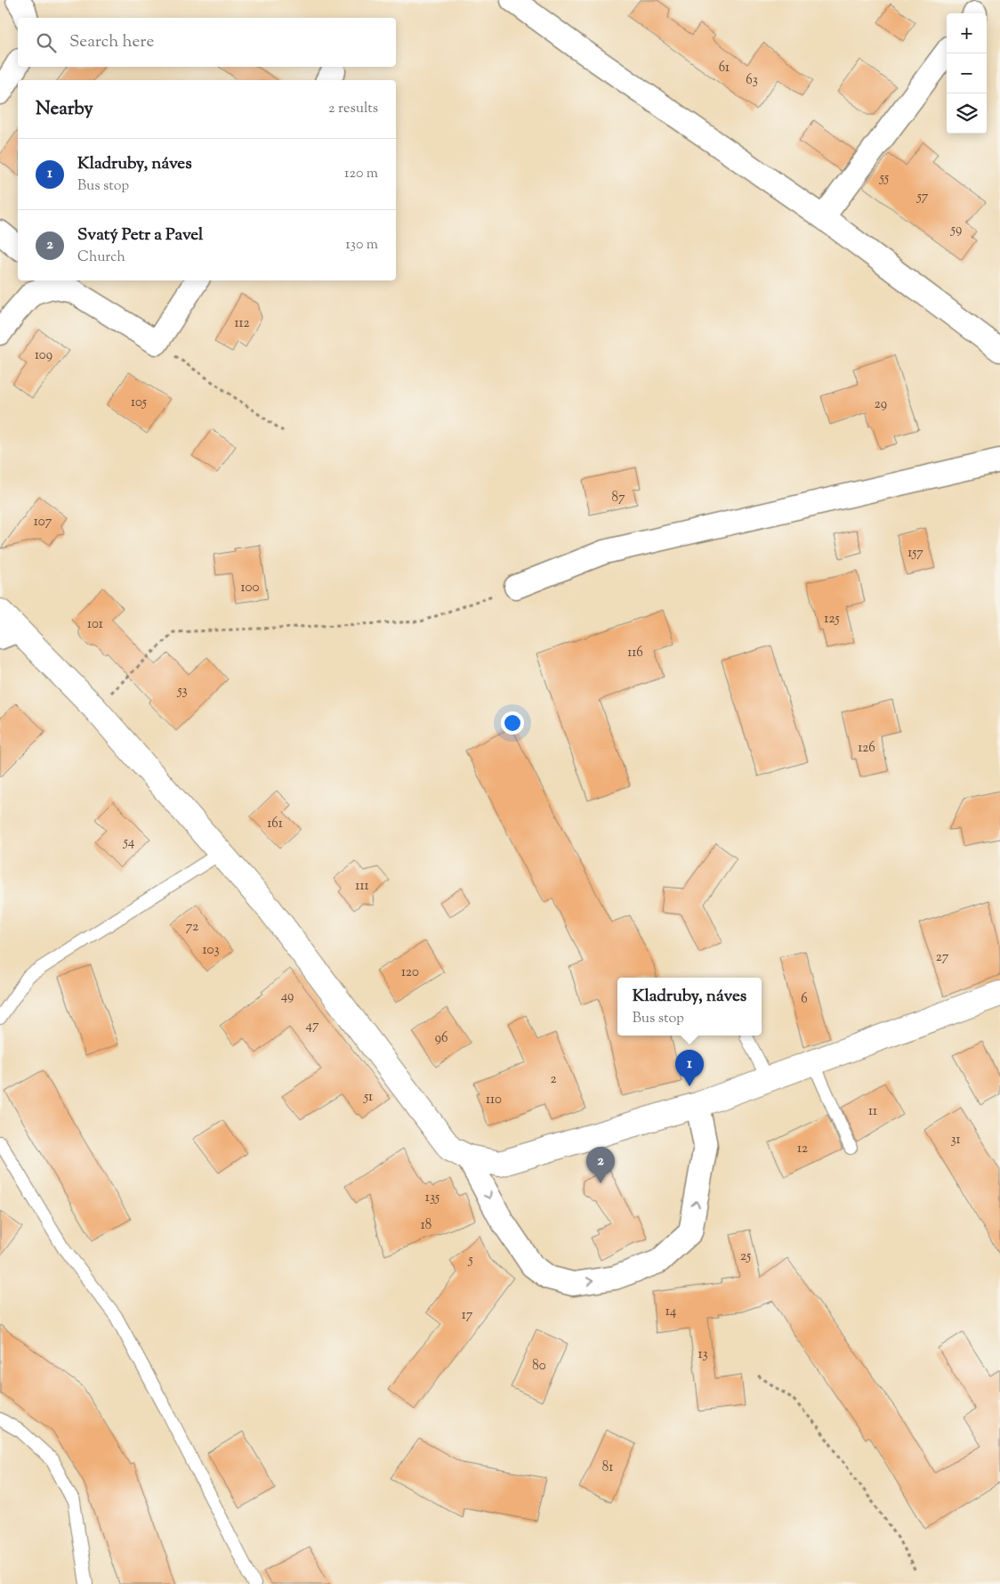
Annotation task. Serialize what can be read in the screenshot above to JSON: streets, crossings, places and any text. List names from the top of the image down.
{
  "house_numbers": [
    "61",
    "63",
    "55",
    "57",
    "59",
    "112",
    "109",
    "105",
    "29",
    "87",
    "107",
    "157",
    "100",
    "125",
    "101",
    "116",
    "53",
    "126",
    "161",
    "54",
    "111",
    "72",
    "103",
    "27",
    "120",
    "49",
    "6",
    "47",
    "96",
    "2",
    "51",
    "110",
    "11",
    "31",
    "12",
    "135",
    "18",
    "25",
    "5",
    "14",
    "17",
    "13",
    "80",
    "81"
  ],
  "page": {
    "map_buttons": ["+", "−"],
    "search": "Search here",
    "heading": ["Nearby", "2 results"],
    "list": [
      {
        "mark": "1",
        "name": "Kladruby, náves",
        "note": "Bus stop",
        "value": "120 m"
      },
      {
        "mark": "2",
        "name": "Svatý Petr a Pavel",
        "note": "Church",
        "value": "130 m"
      }
    ],
    "popup": ["Kladruby, náves", "Bus stop"],
    "pins": ["1", "2"]
  }
}
